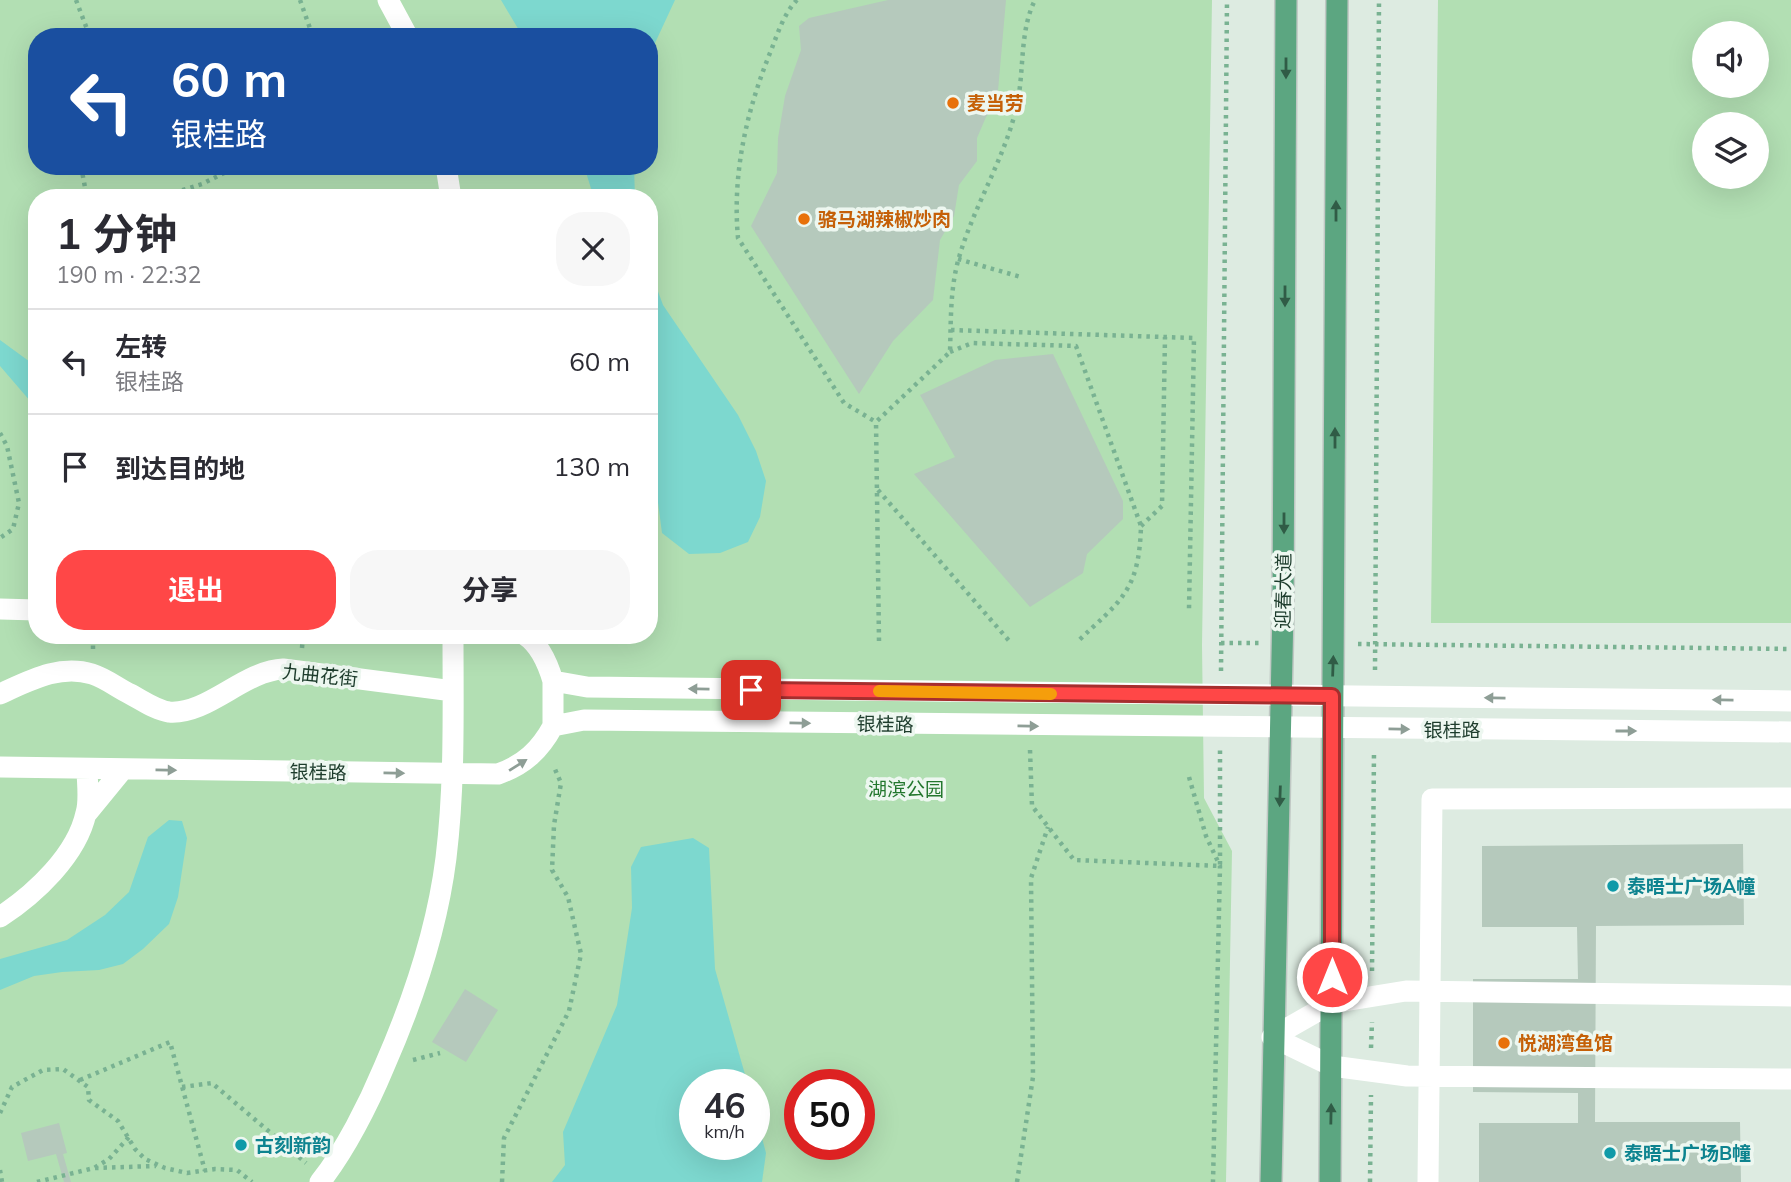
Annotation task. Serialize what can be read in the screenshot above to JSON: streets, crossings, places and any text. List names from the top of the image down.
{
  "streets": {
    "main road": ["迎春大道"],
    "street": ["九曲花街", "银桂路"]
  },
  "crossings": [
    ["迎春大道", "银桂路"]
  ],
  "parks": ["湖滨公园"],
  "places": [
    "麦当劳",
    "骆马湖辣椒炒肉",
    "泰晤士广场A幢",
    "悦湖湾鱼馆",
    "古刻新韵",
    "泰晤士广场B幢"
  ],
  "page": {
    "turn": ["60 m", "银桂路"],
    "heading": ["1 分钟", "190 m · 22:32"],
    "list": [
      {
        "name": "左转",
        "note": "银桂路",
        "value": "60 m"
      },
      {
        "name": "到达目的地",
        "value": "130 m"
      }
    ],
    "buttons": ["退出", "分享"],
    "speed": "46 km/h",
    "limit": "50"
  }
}
